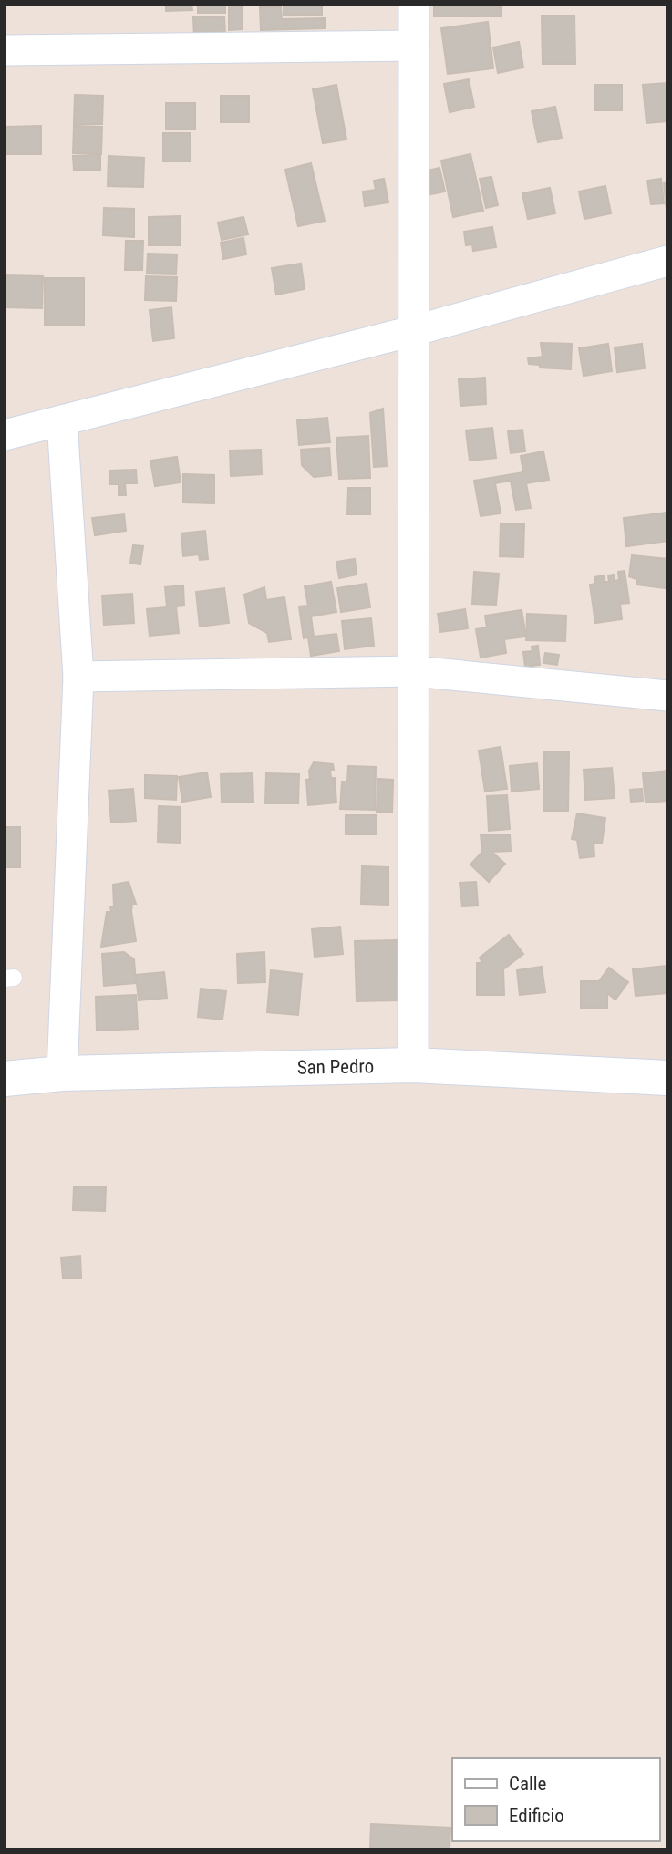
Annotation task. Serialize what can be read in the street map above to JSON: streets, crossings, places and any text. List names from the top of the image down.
{
  "streets": {
    "main road": ["San Pedro"]
  },
  "legend": ["Calle", "Edificio"]
}
